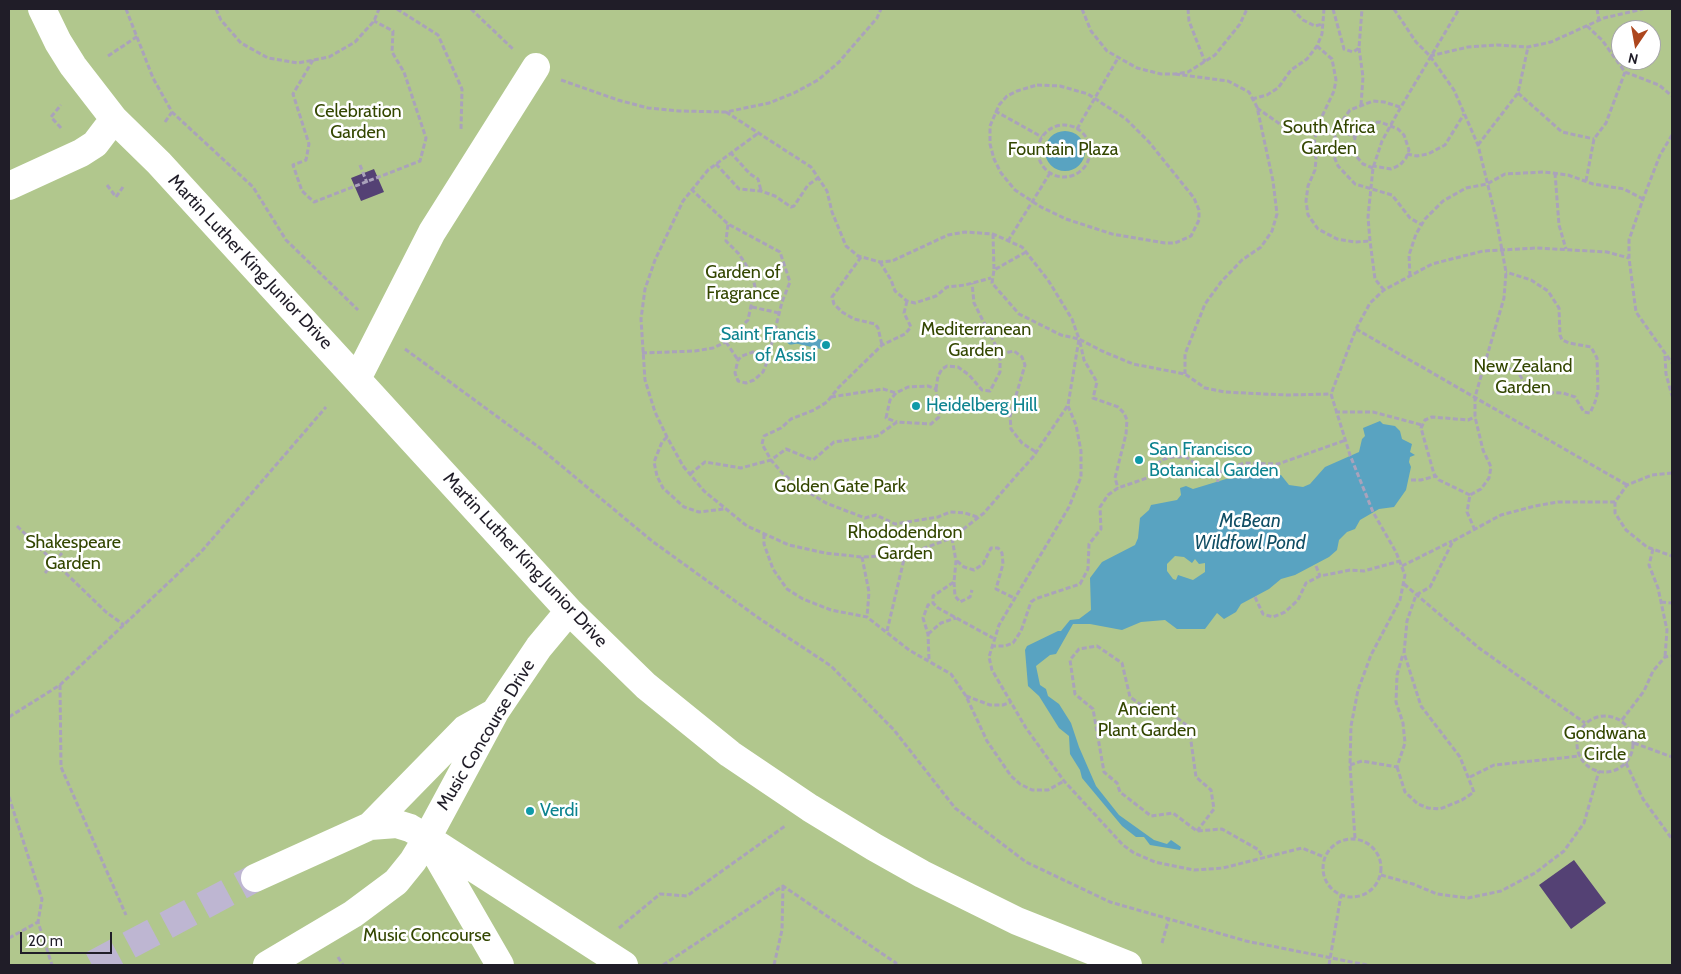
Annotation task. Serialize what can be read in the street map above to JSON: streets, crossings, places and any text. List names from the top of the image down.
{
  "streets": {
    "street": ["Martin Luther King Junior Drive", "Music Concourse Drive"]
  },
  "crossings": [
    ["Martin Luther King Junior Drive", "Music Concourse Drive"]
  ],
  "water": ["McBean Wildfowl Pond"],
  "parks": [
    "Celebration Garden",
    "South Africa Garden",
    "Fountain Plaza",
    "Garden of Fragrance",
    "Mediterranean Garden",
    "New Zealand Garden",
    "Golden Gate Park",
    "Rhododendron Garden",
    "Shakespeare Garden",
    "Ancient Plant Garden",
    "Gondwana Circle",
    "Music Concourse"
  ],
  "places": [
    "Saint Francis of Assisi",
    "Heidelberg Hill",
    "San Francisco Botanical Garden",
    "Verdi"
  ],
  "scale_bar": "20 m",
  "north": "bottom"
}
